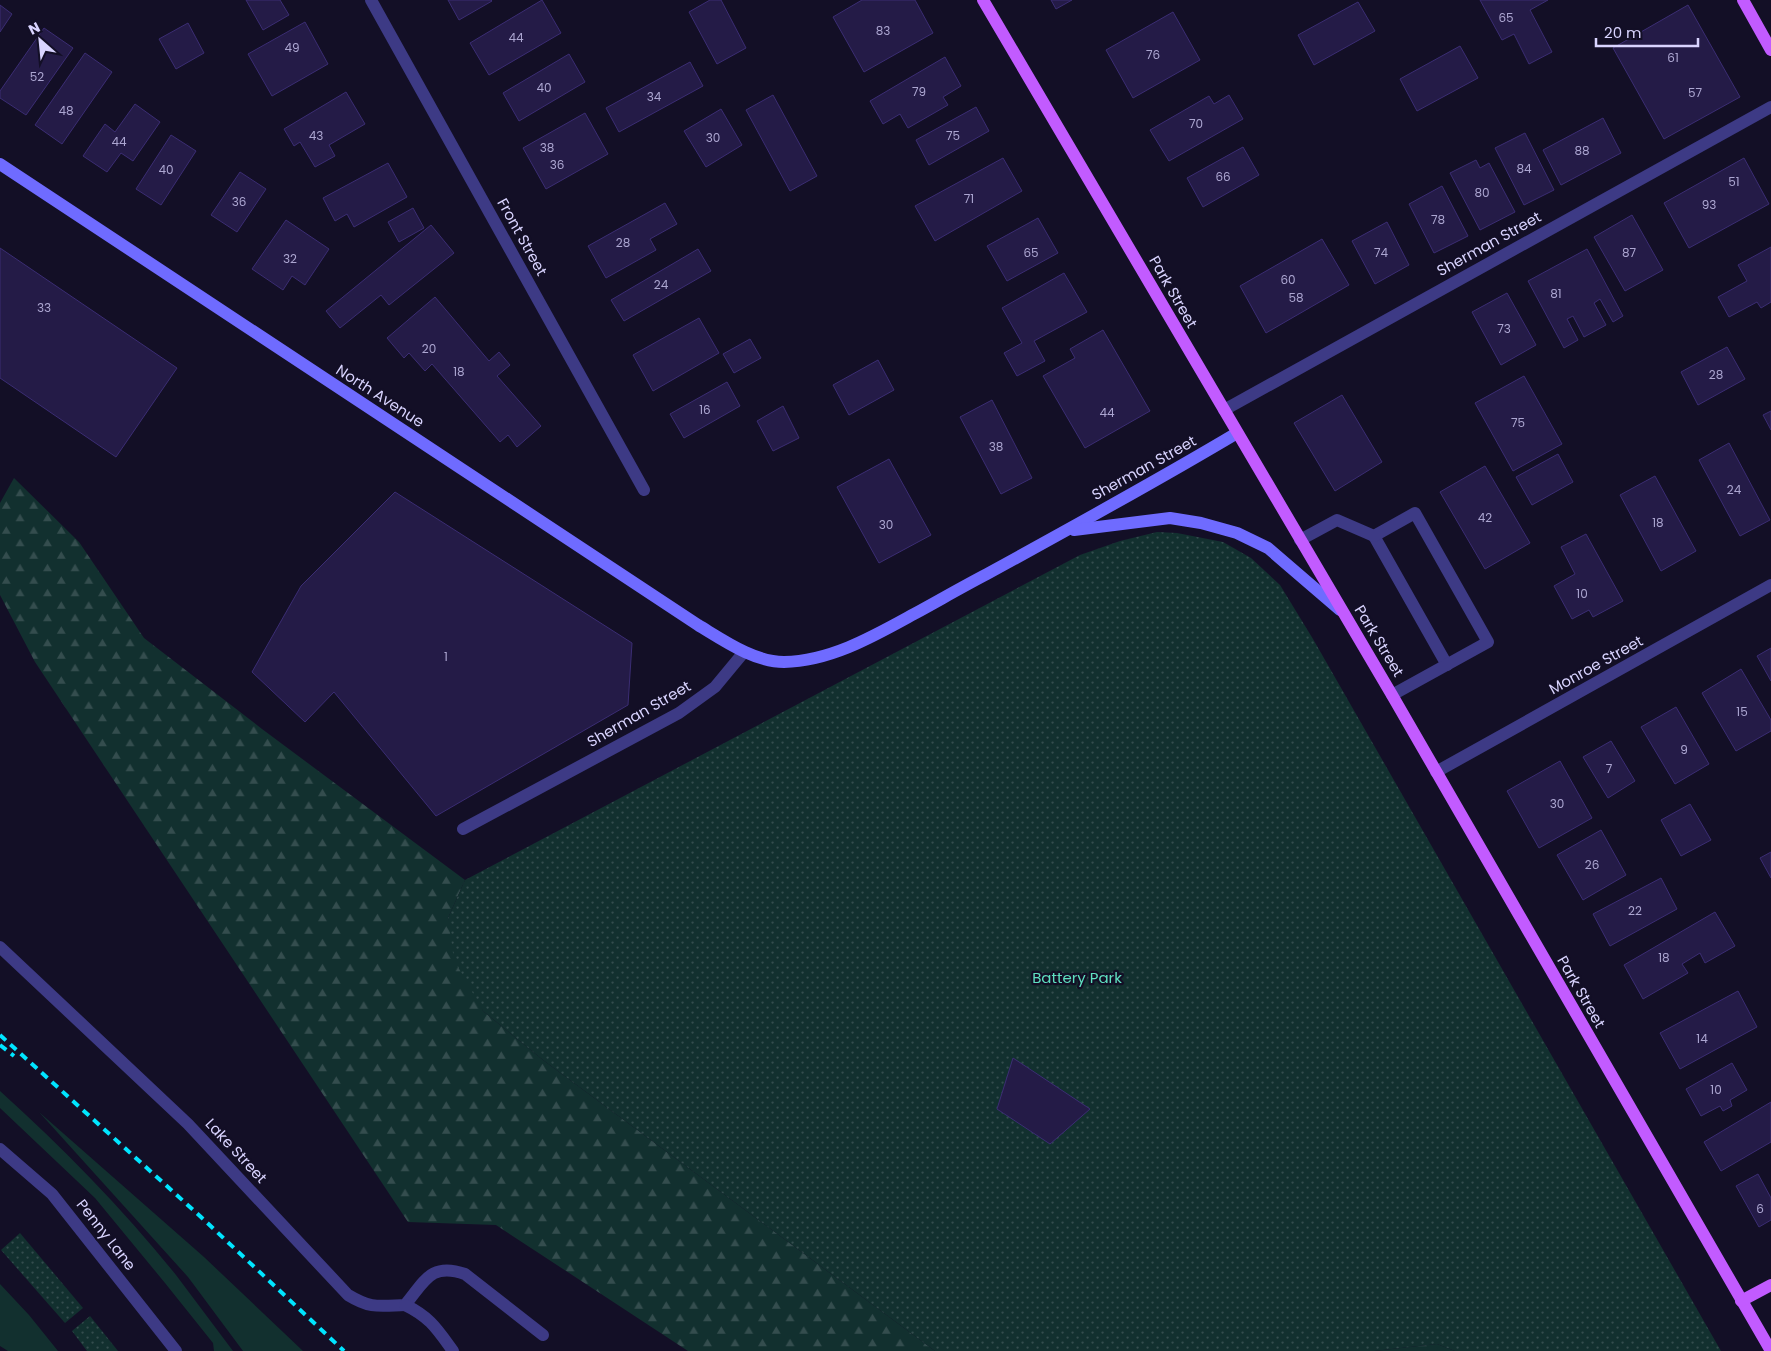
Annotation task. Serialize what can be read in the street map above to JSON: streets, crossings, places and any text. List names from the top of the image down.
{
  "streets": {
    "main road": ["Sherman Street", "Park Street", "North Avenue"],
    "street": [
      "Front Street",
      "Monroe Street",
      "Lake Street",
      "Penny Lane"
    ]
  },
  "crossings": [
    ["Sherman Street", "Park Street"],
    ["Sherman Street", "North Avenue"],
    ["Park Street", "Monroe Street"]
  ],
  "parks": ["Battery Park"],
  "house_numbers": [
    "65",
    "83",
    "44",
    "49",
    "76",
    "61",
    "52",
    "40",
    "79",
    "57",
    "34",
    "48",
    "70",
    "43",
    "75",
    "30",
    "44",
    "38",
    "88",
    "36",
    "84",
    "40",
    "66",
    "51",
    "80",
    "71",
    "36",
    "93",
    "78",
    "28",
    "65",
    "74",
    "87",
    "32",
    "60",
    "24",
    "81",
    "58",
    "33",
    "73",
    "20",
    "18",
    "28",
    "16",
    "44",
    "75",
    "38",
    "24",
    "42",
    "18",
    "30",
    "10",
    "1",
    "15",
    "9",
    "7",
    "30",
    "26",
    "22",
    "18",
    "14",
    "10",
    "6"
  ],
  "scale_bar": "20 m",
  "north": "top left"
}
